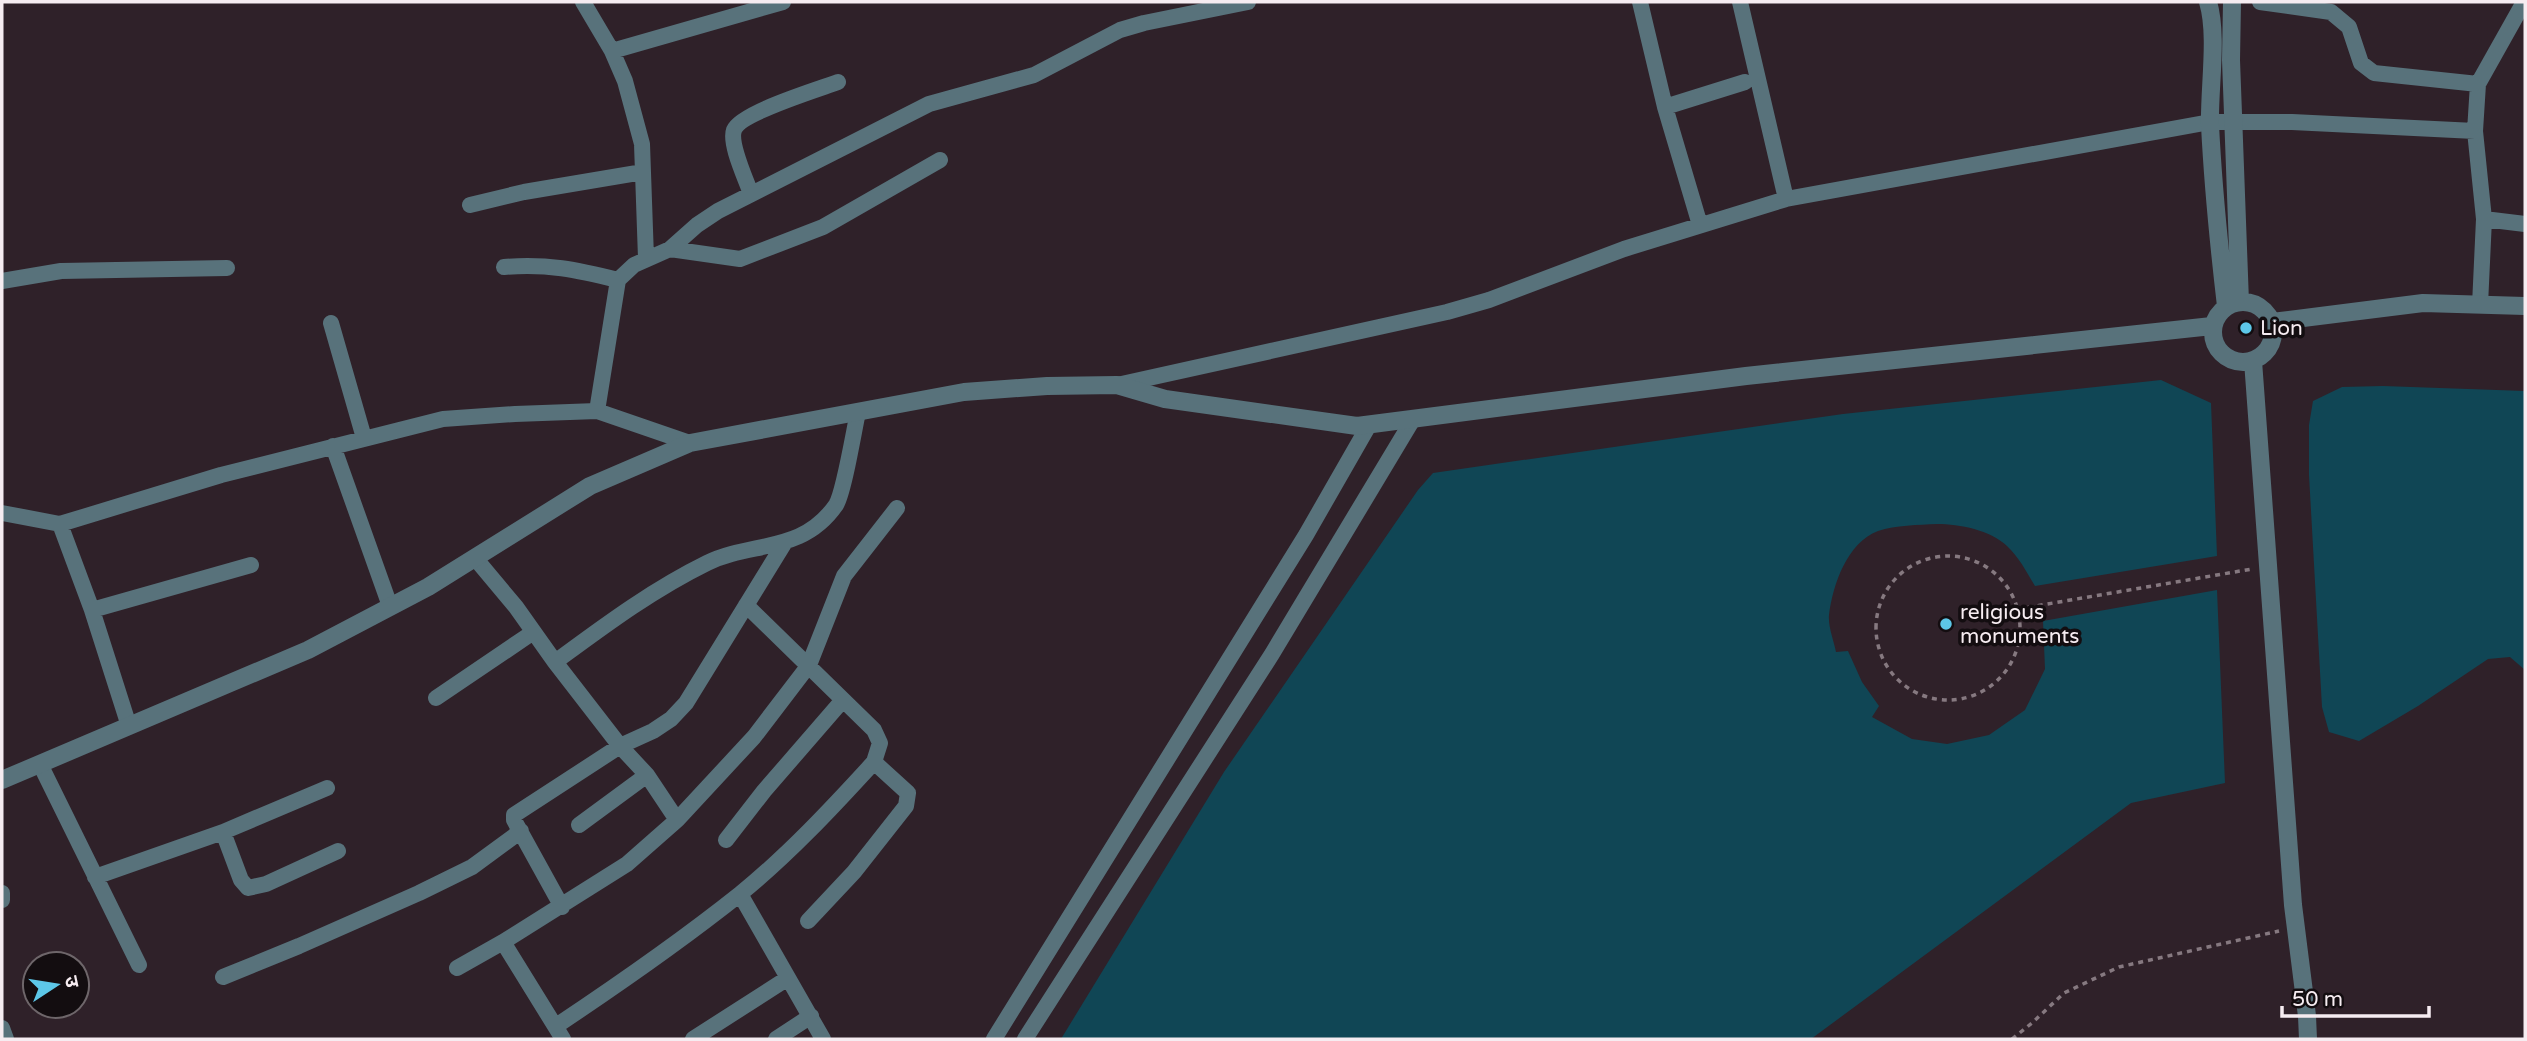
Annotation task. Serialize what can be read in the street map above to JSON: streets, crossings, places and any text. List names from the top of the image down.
{
  "places": ["Lion", "religious monuments"],
  "scale_bar": "50 m",
  "north": "right"
}
